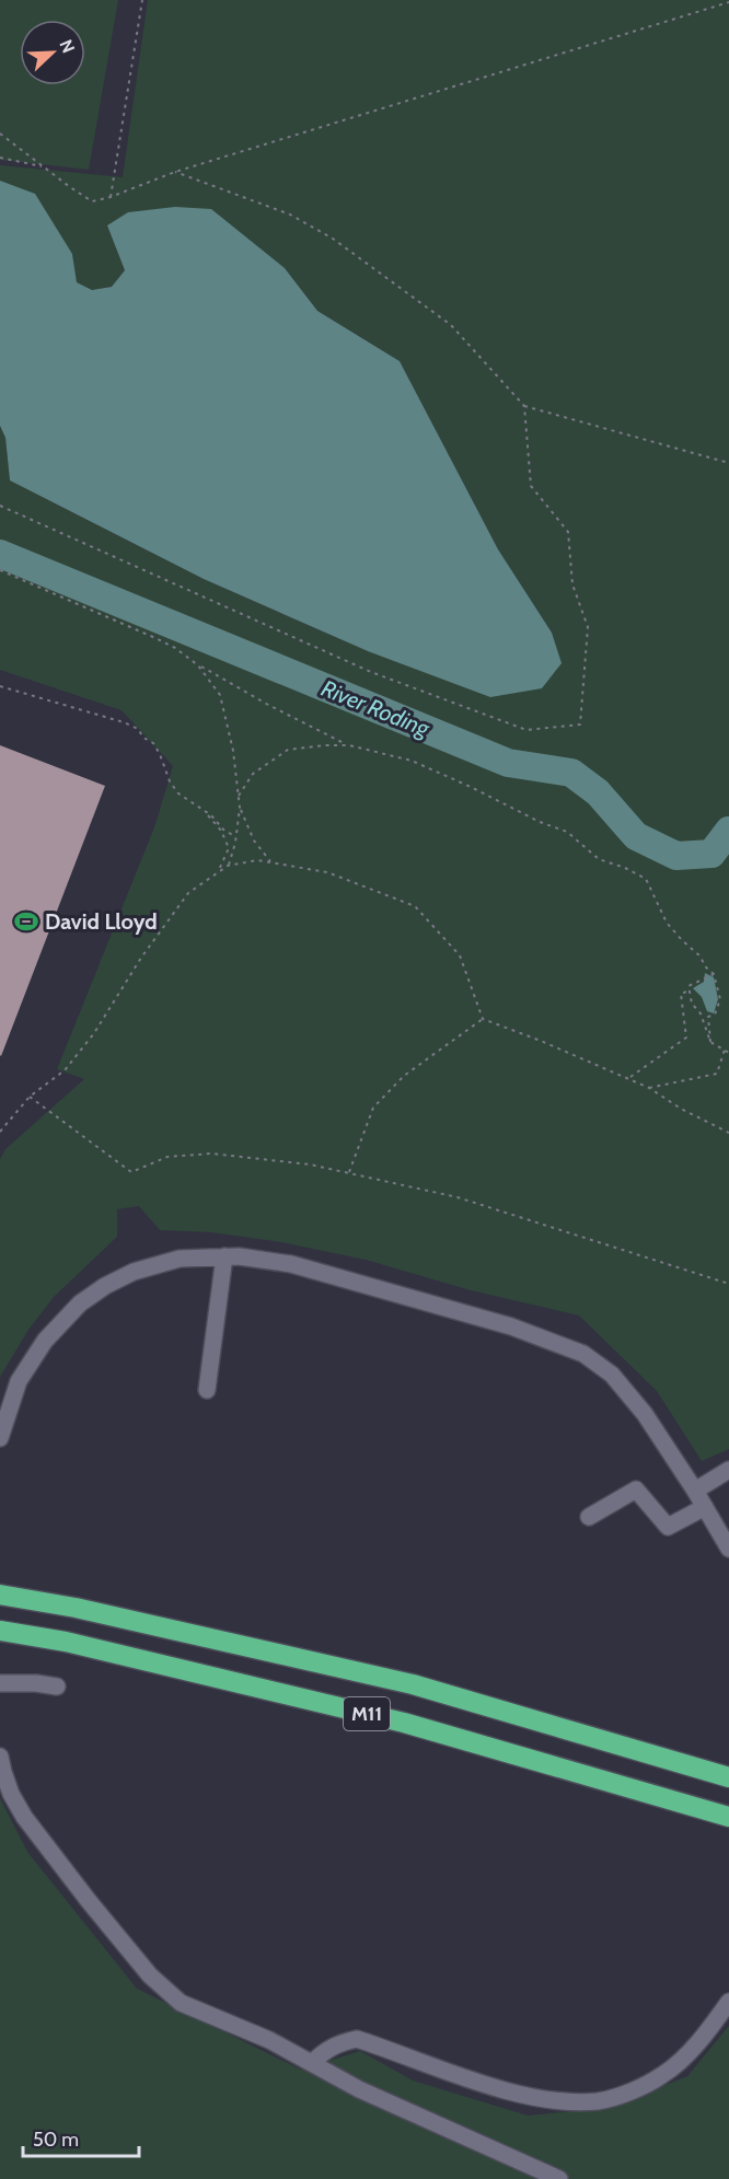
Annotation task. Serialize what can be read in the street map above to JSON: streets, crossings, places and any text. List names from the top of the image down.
{
  "streets": {
    "highway": ["M11"]
  },
  "water": ["River Roding"],
  "places": {
    "sports": ["David Lloyd"]
  },
  "scale_bar": "50 m",
  "north": "top right"
}
